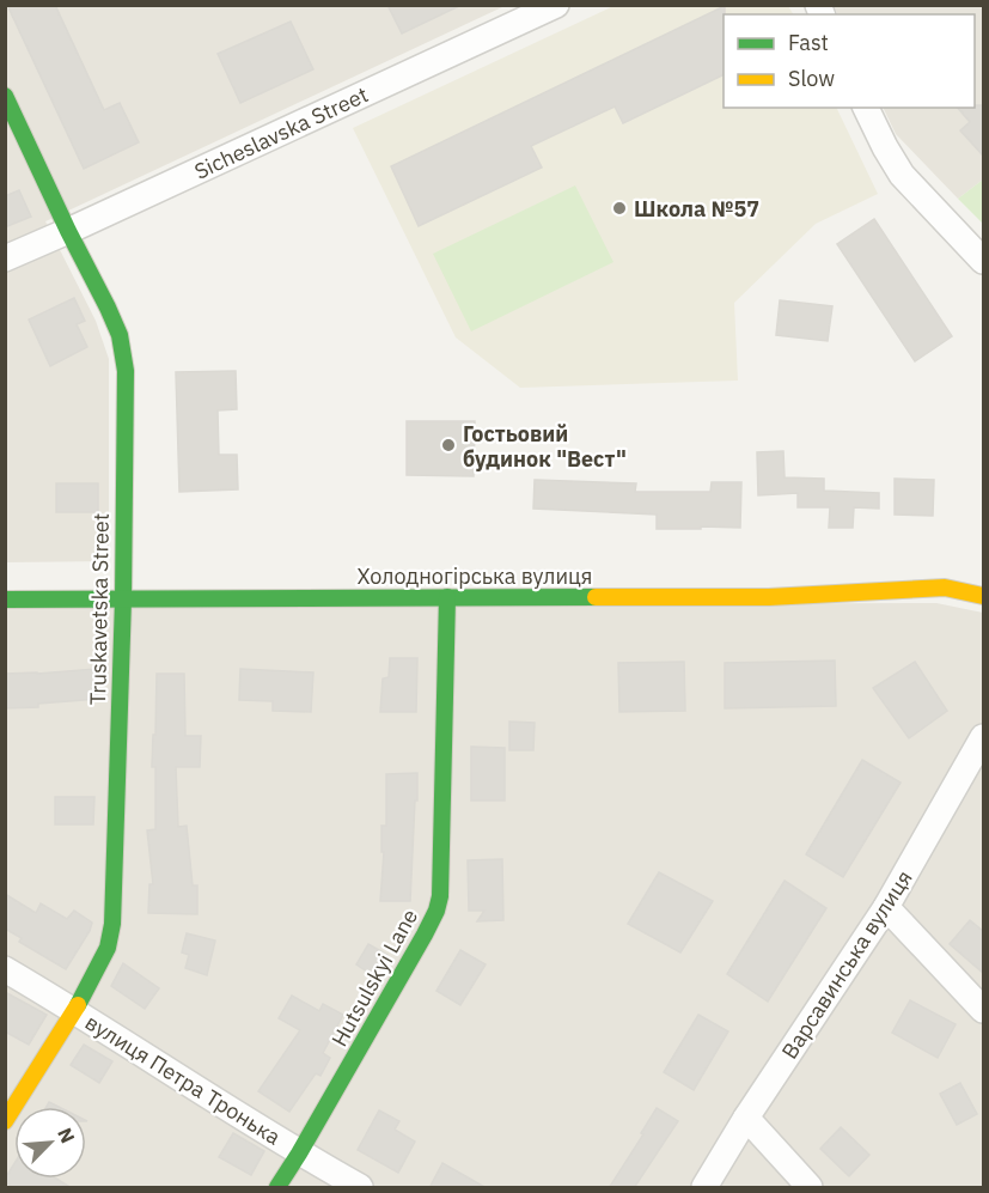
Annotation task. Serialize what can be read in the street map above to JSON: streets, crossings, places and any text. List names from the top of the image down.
{
  "streets": {
    "street": [
      "Sicheslavska Street",
      "Холодногірська вулиця",
      "Truskavetska Street",
      "Варсавинська вулиця",
      "Hutsulskyi Lane",
      "вулиця Петра Тронька"
    ]
  },
  "crossings": [
    ["Sicheslavska Street", "Truskavetska Street"],
    ["Холодногірська вулиця", "Truskavetska Street"],
    ["Холодногірська вулиця", "Hutsulskyi Lane"],
    ["Truskavetska Street", "вулиця Петра Тронька"],
    ["Hutsulskyi Lane", "вулиця Петра Тронька"]
  ],
  "places": ["Школа №57", "Гостьовий будинок \"Вест\""],
  "legend": ["Fast", "Slow"],
  "north": "top right"
}
